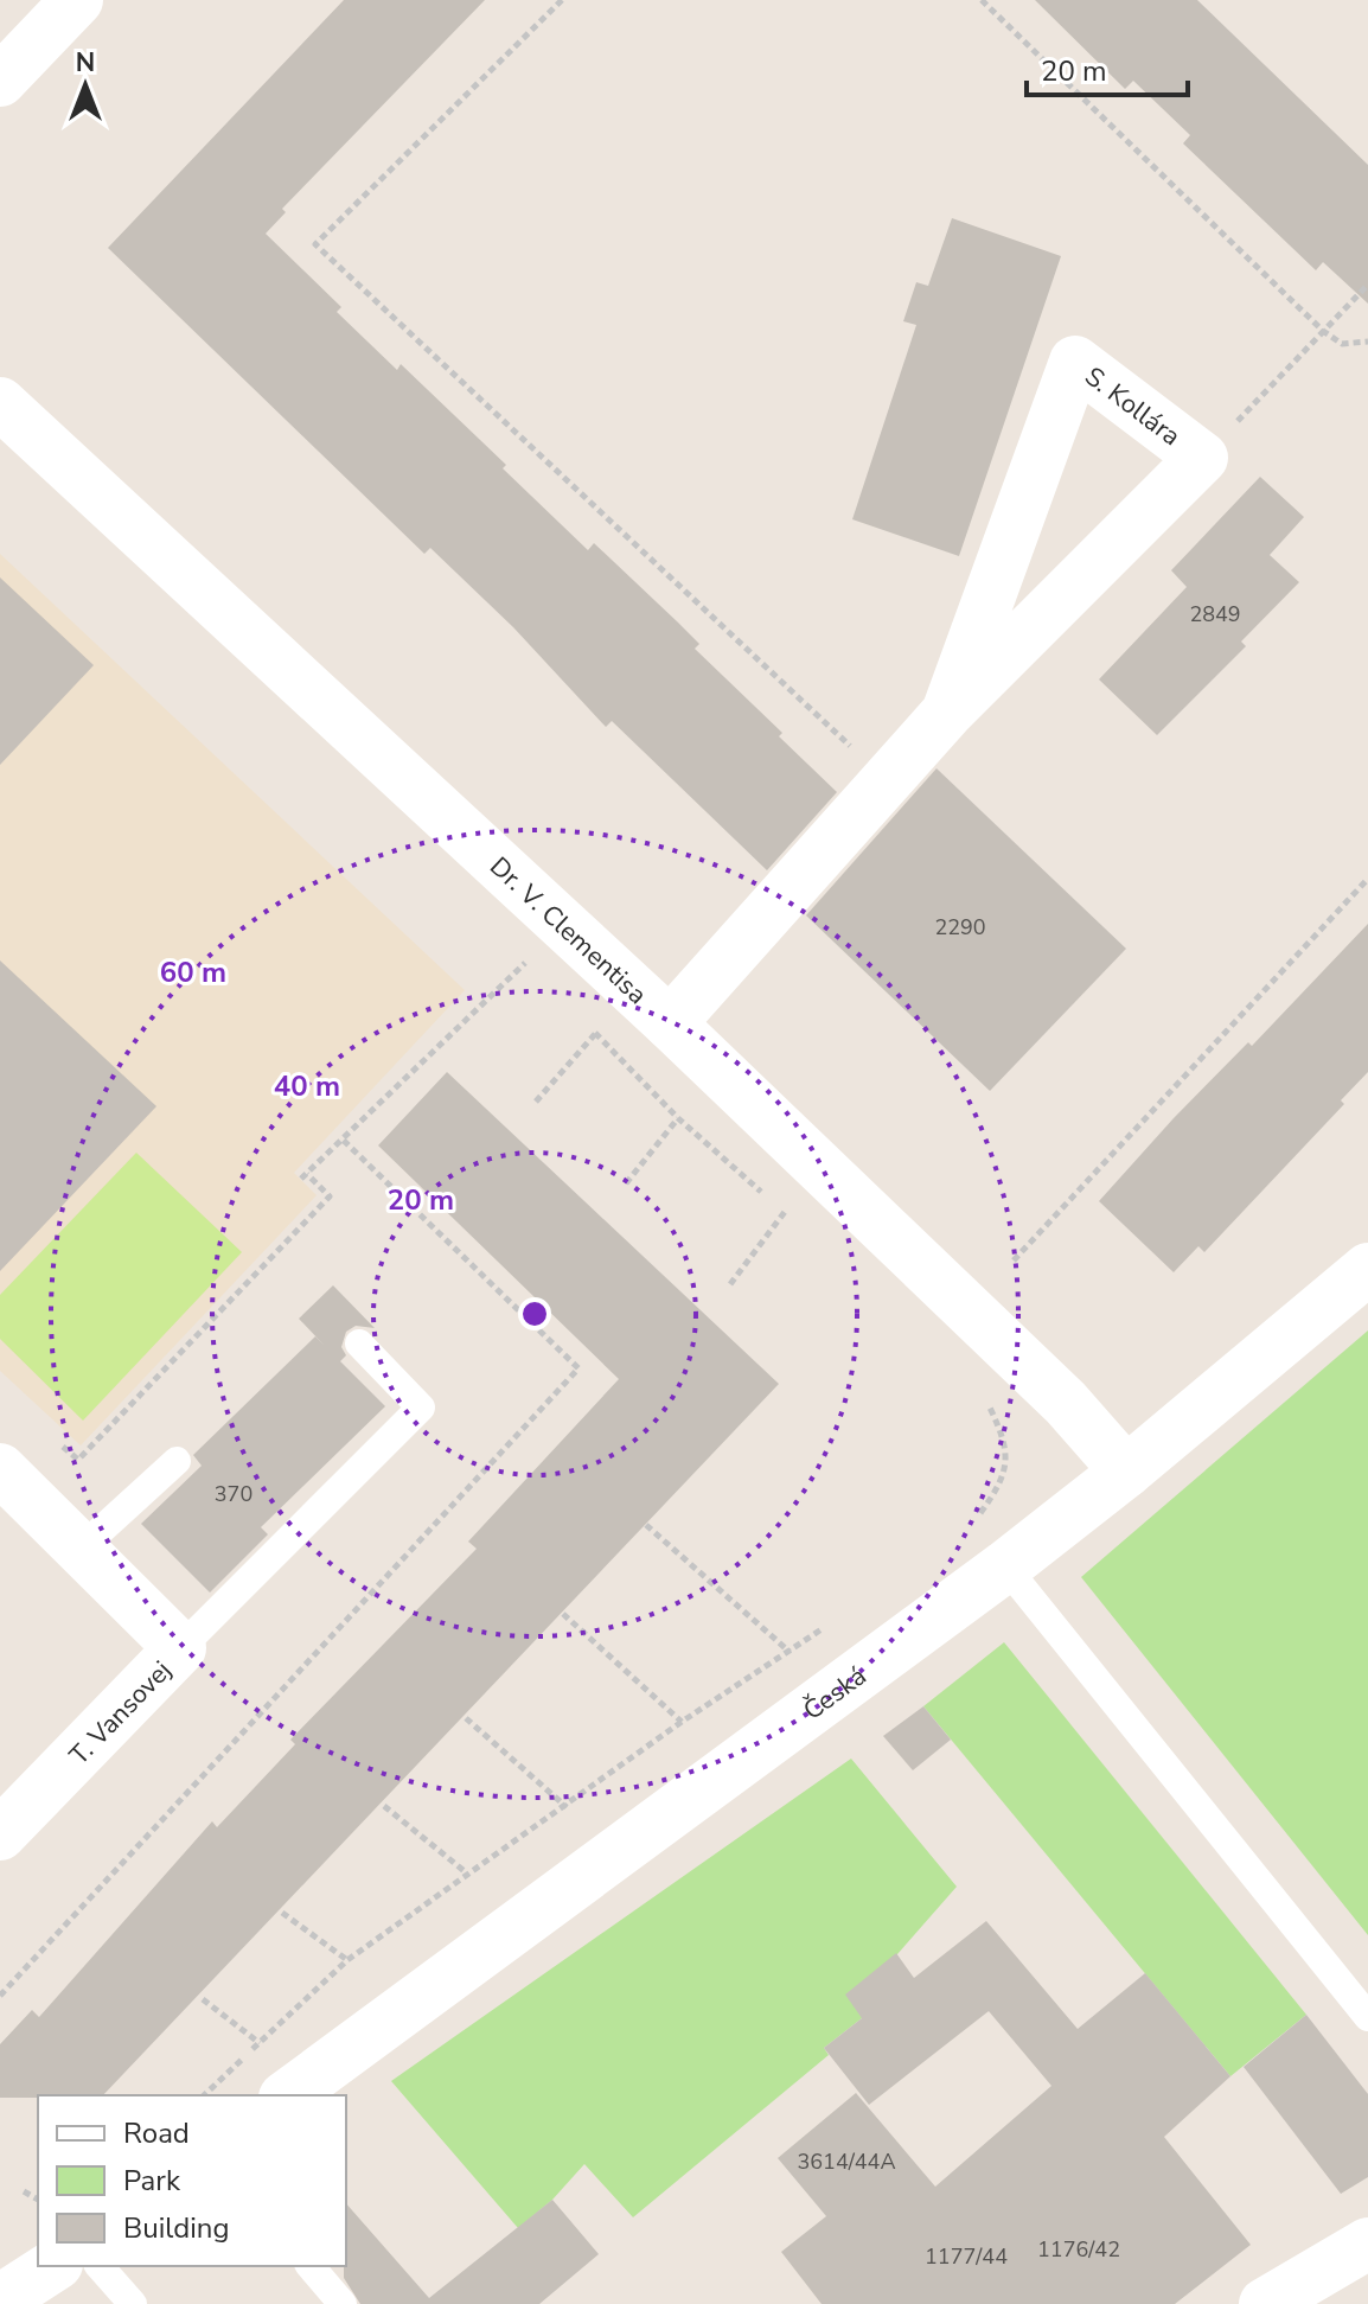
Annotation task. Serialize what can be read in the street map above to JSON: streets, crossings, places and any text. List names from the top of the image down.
{
  "streets": {
    "street": [
      "S. Kollára",
      "Dr. V. Clementisa",
      "Česká",
      "T. Vansovej"
    ]
  },
  "crossings": [
    ["S. Kollára", "Dr. V. Clementisa"],
    ["Dr. V. Clementisa", "Česká"]
  ],
  "house_numbers": [
    "2849",
    "2290",
    "370",
    "3614/44A",
    "1176/42",
    "1177/44"
  ],
  "legend": ["Road", "Park", "Building"],
  "scale_bar": "20 m",
  "north": "top",
  "rings": ["60 m", "40 m", "20 m"]
}
